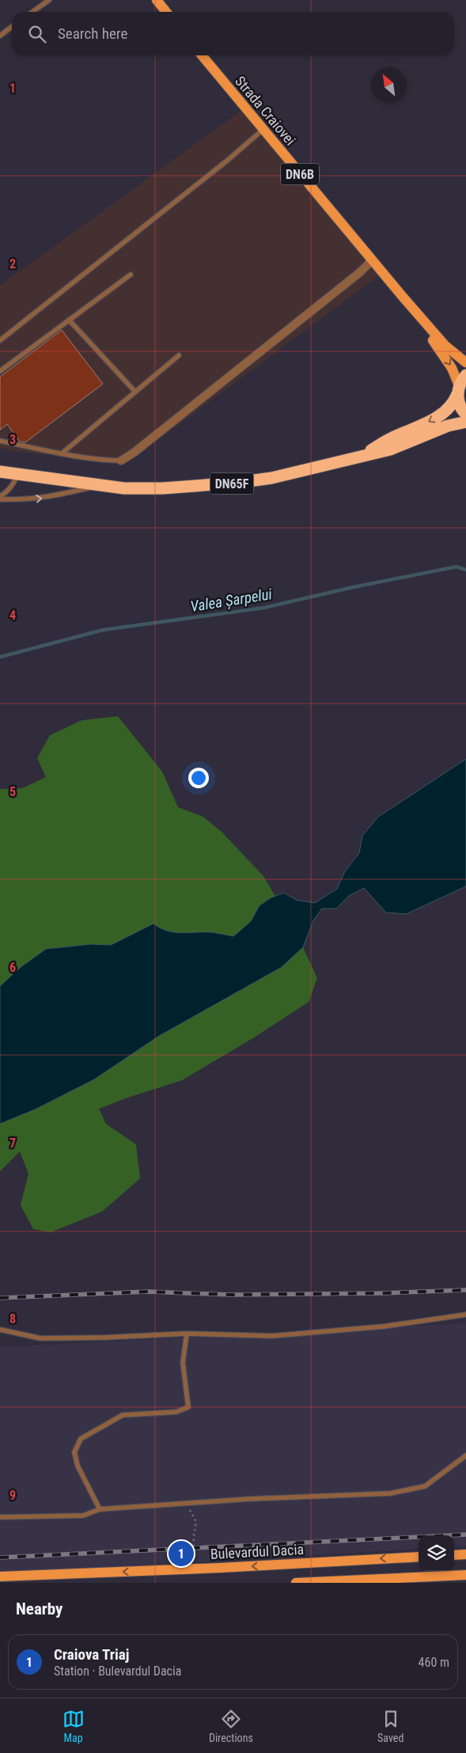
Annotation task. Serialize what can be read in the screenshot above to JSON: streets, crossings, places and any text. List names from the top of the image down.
{
  "streets": {
    "highway": ["DN6B", "DN65F"],
    "main road": ["Strada Craiovei", "Bulevardul Dacia"]
  },
  "crossings": [
    ["Strada Craiovei", "DN6B"],
    ["DN6B", "DN65F"]
  ],
  "one_way": ["Bulevardul Dacia"],
  "water": ["Valea Șarpelui"],
  "north": "top left",
  "page": {
    "search": "Search here",
    "pins": "1",
    "heading": "Nearby",
    "list": [
      {
        "mark": "1",
        "name": "Craiova Triaj",
        "note": "Station · Bulevardul Dacia",
        "value": "460 m"
      }
    ],
    "nav": ["Map", "Directions", "Saved"]
  },
  "grid": {
    "rows": [
      "1",
      "2",
      "3",
      "4",
      "5",
      "6",
      "7",
      "8",
      "9"
    ]
  }
}
